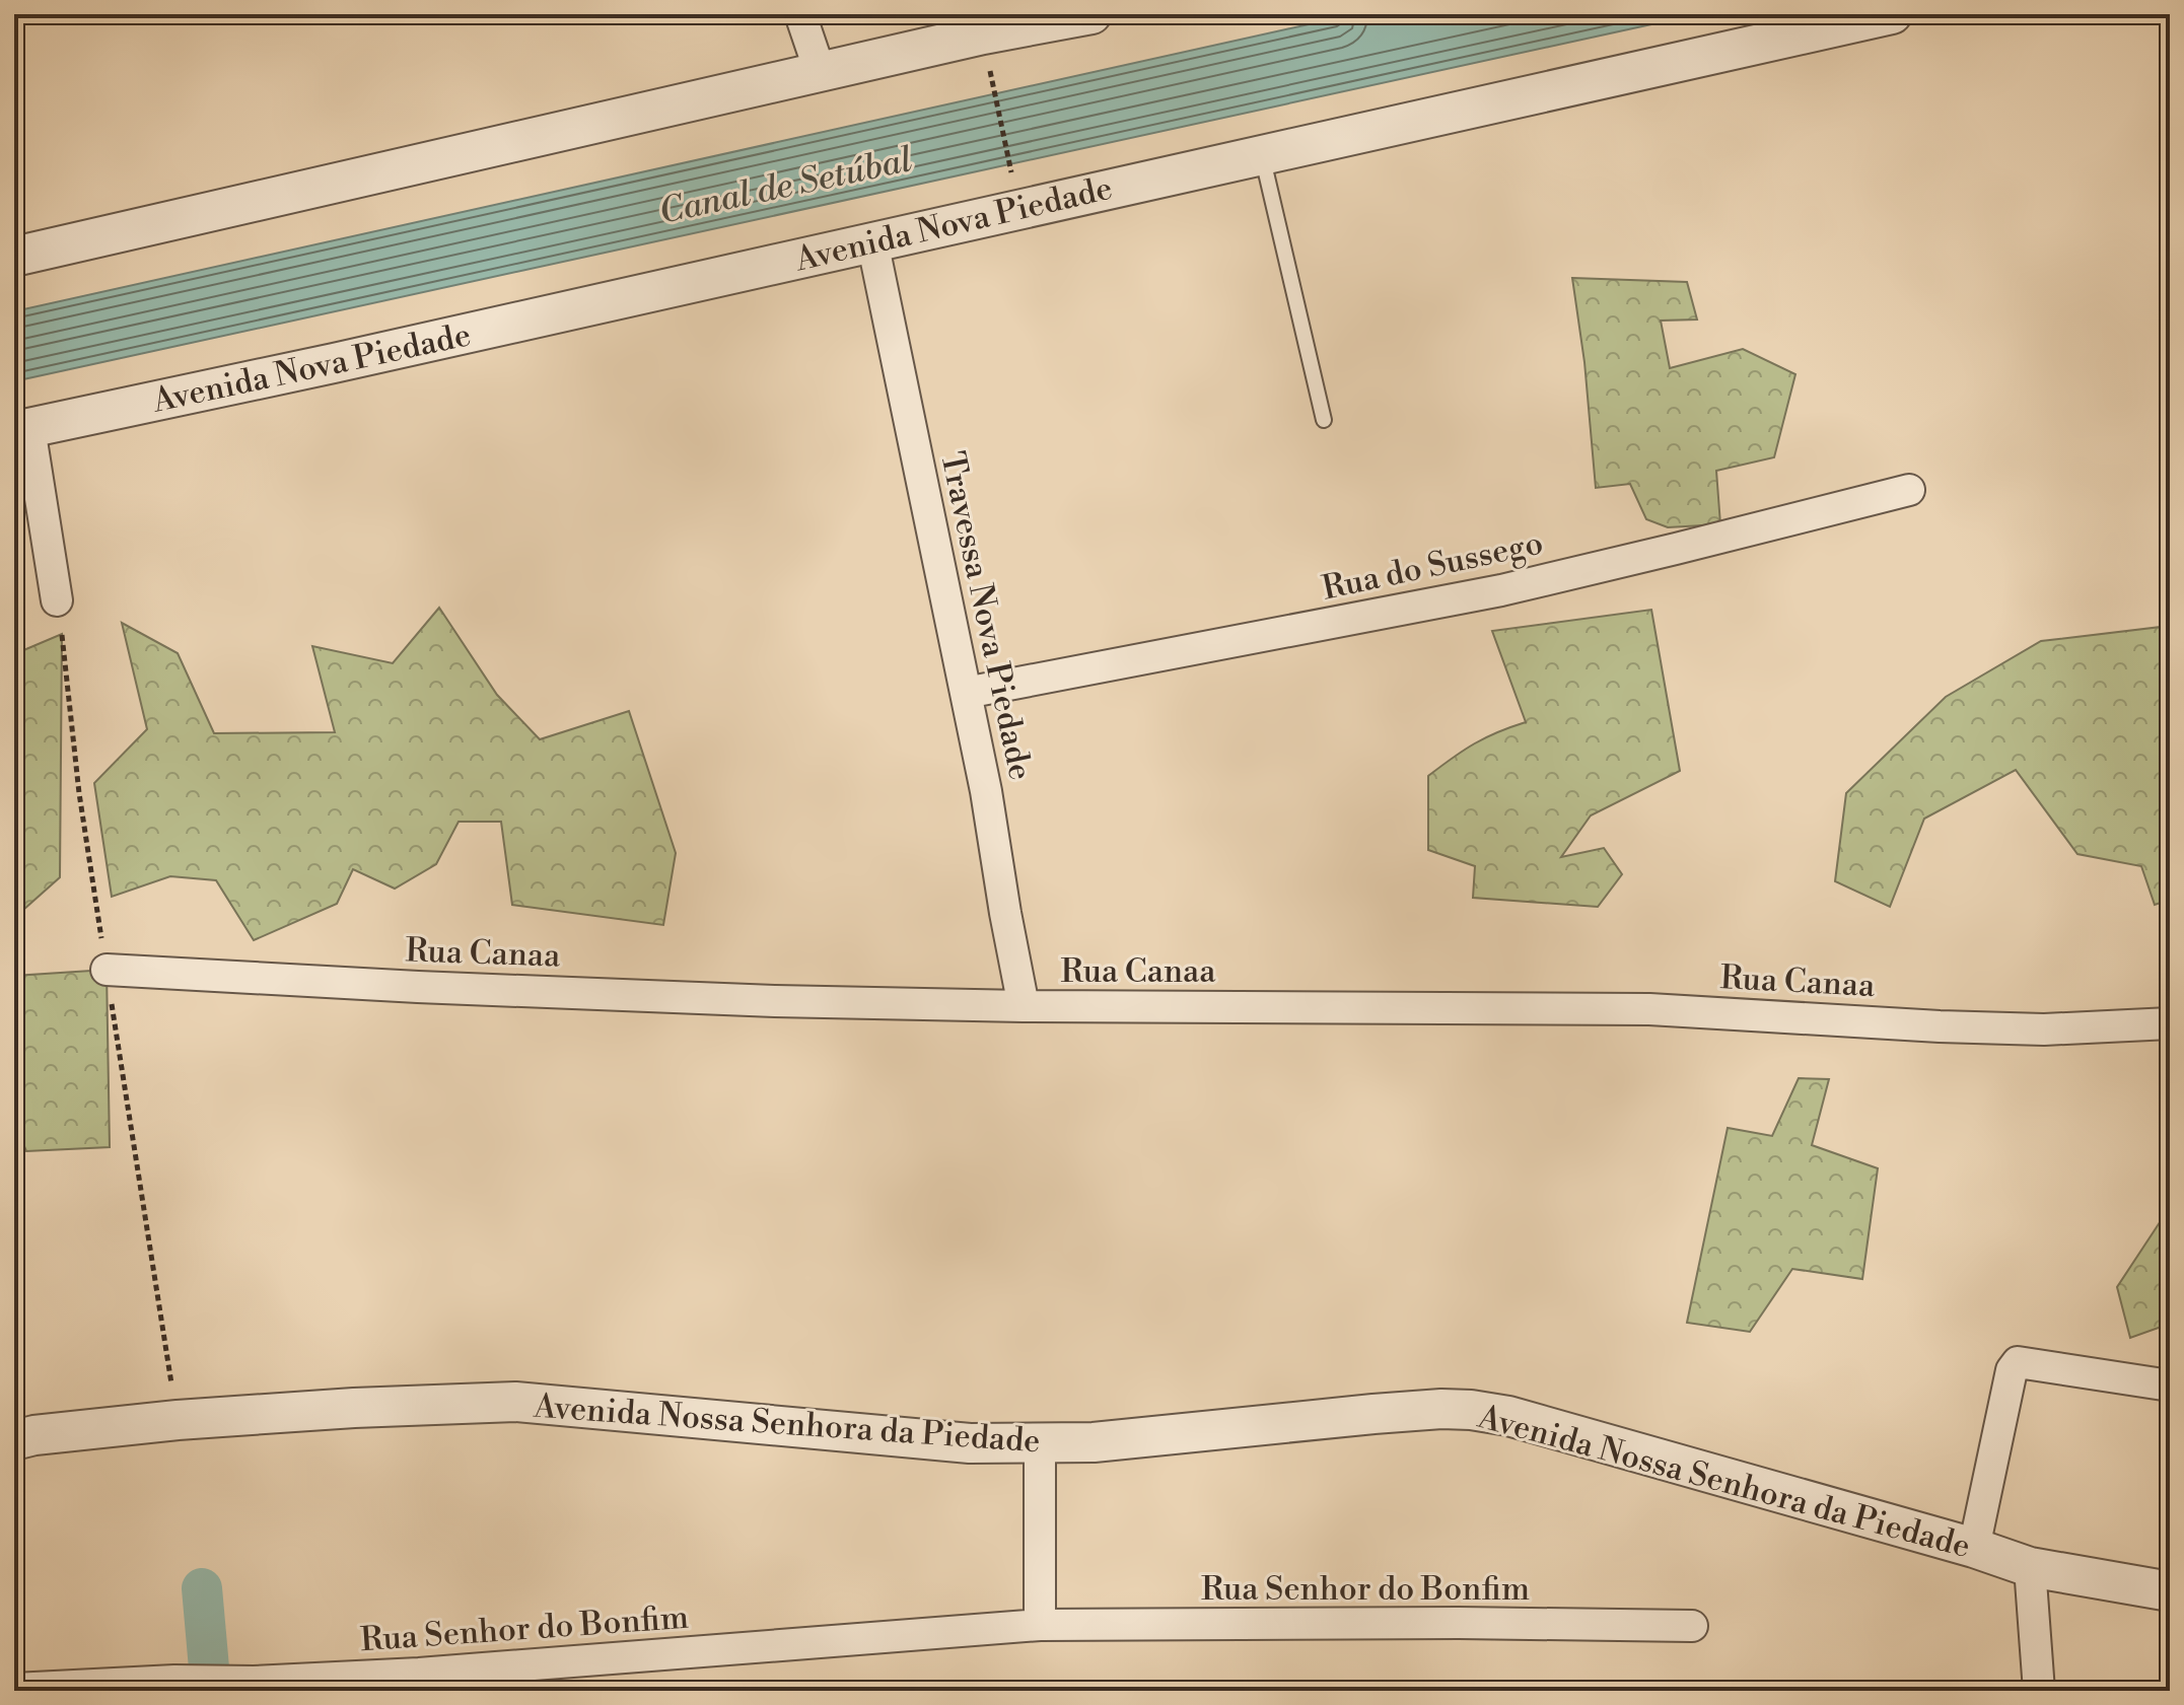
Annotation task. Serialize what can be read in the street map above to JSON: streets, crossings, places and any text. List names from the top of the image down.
{
  "streets": {
    "street": [
      "Avenida Nova Piedade",
      "Rua do Sussego",
      "Travessa Nova Piedade",
      "Rua Canaa",
      "Avenida Nossa Senhora da Piedade",
      "Rua Senhor do Bonfim"
    ]
  },
  "crossings": [
    ["Avenida Nova Piedade", "Travessa Nova Piedade"],
    ["Rua do Sussego", "Travessa Nova Piedade"],
    ["Travessa Nova Piedade", "Rua Canaa"]
  ],
  "water": ["Canal de Setúbal"]
}
